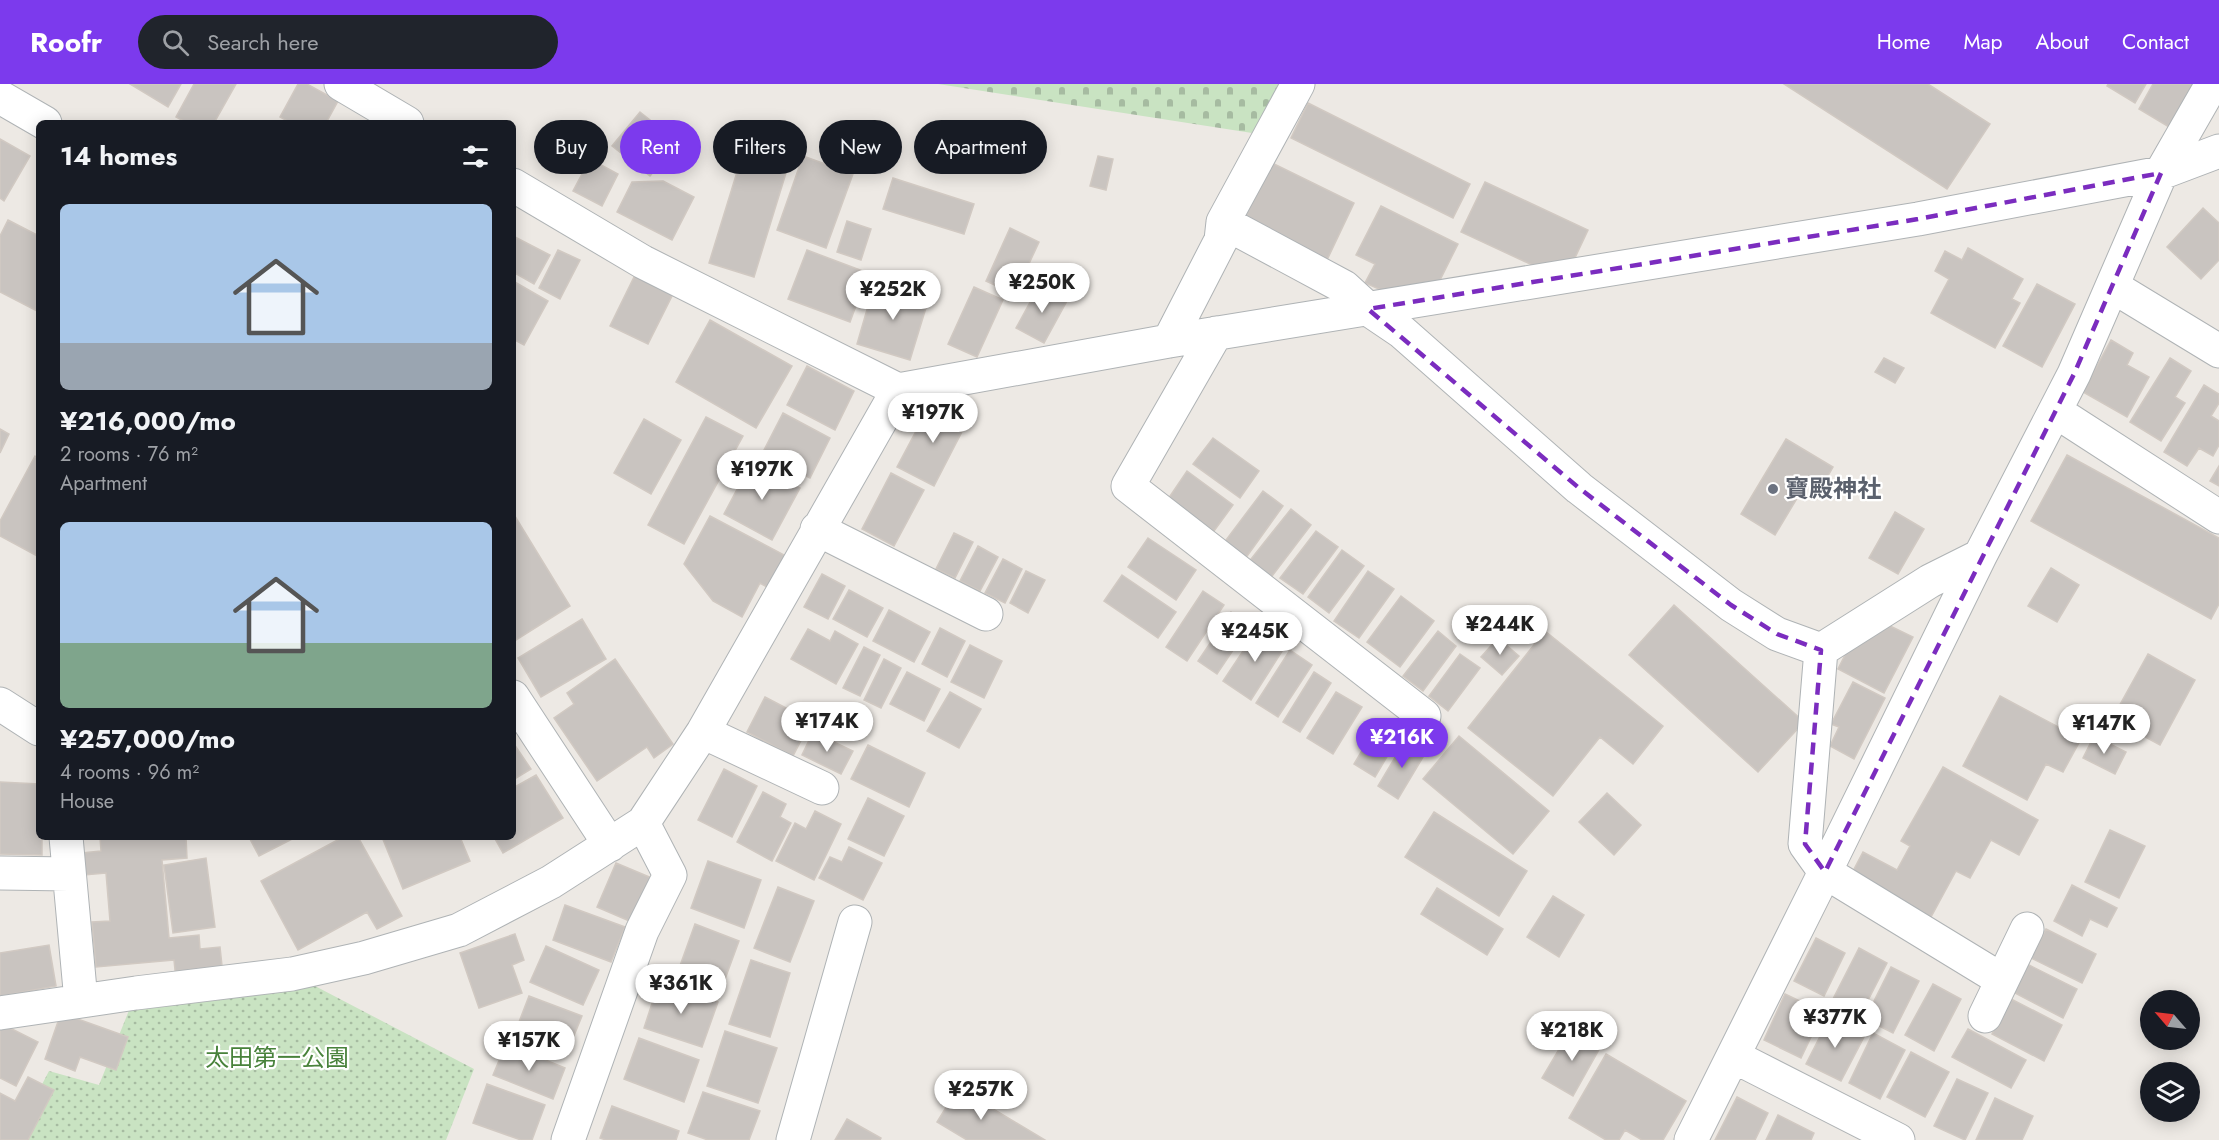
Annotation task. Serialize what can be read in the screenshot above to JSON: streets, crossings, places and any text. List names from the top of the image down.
{
  "parks": ["太田第一公園"],
  "places": ["寶殿神社"],
  "north": "top left",
  "page": {
    "header": "Roofr",
    "search": "Search here",
    "nav": [
      "Home",
      "Map",
      "About",
      "Contact"
    ],
    "chip": [
      "Buy",
      "Rent",
      "Filters",
      "New",
      "Apartment"
    ],
    "heading": "14 homes",
    "list": [
      {
        "name": "¥216,000/mo",
        "note": "2 rooms · 76 m² · Apartment"
      },
      {
        "name": "¥257,000/mo",
        "note": "4 rooms · 96 m² · House"
      }
    ],
    "price": [
      "¥250K",
      "¥252K",
      "¥197K",
      "¥197K",
      "¥244K",
      "¥245K",
      "¥174K",
      "¥147K",
      "¥216K",
      "¥361K",
      "¥377K",
      "¥218K",
      "¥157K",
      "¥257K"
    ]
  }
}
